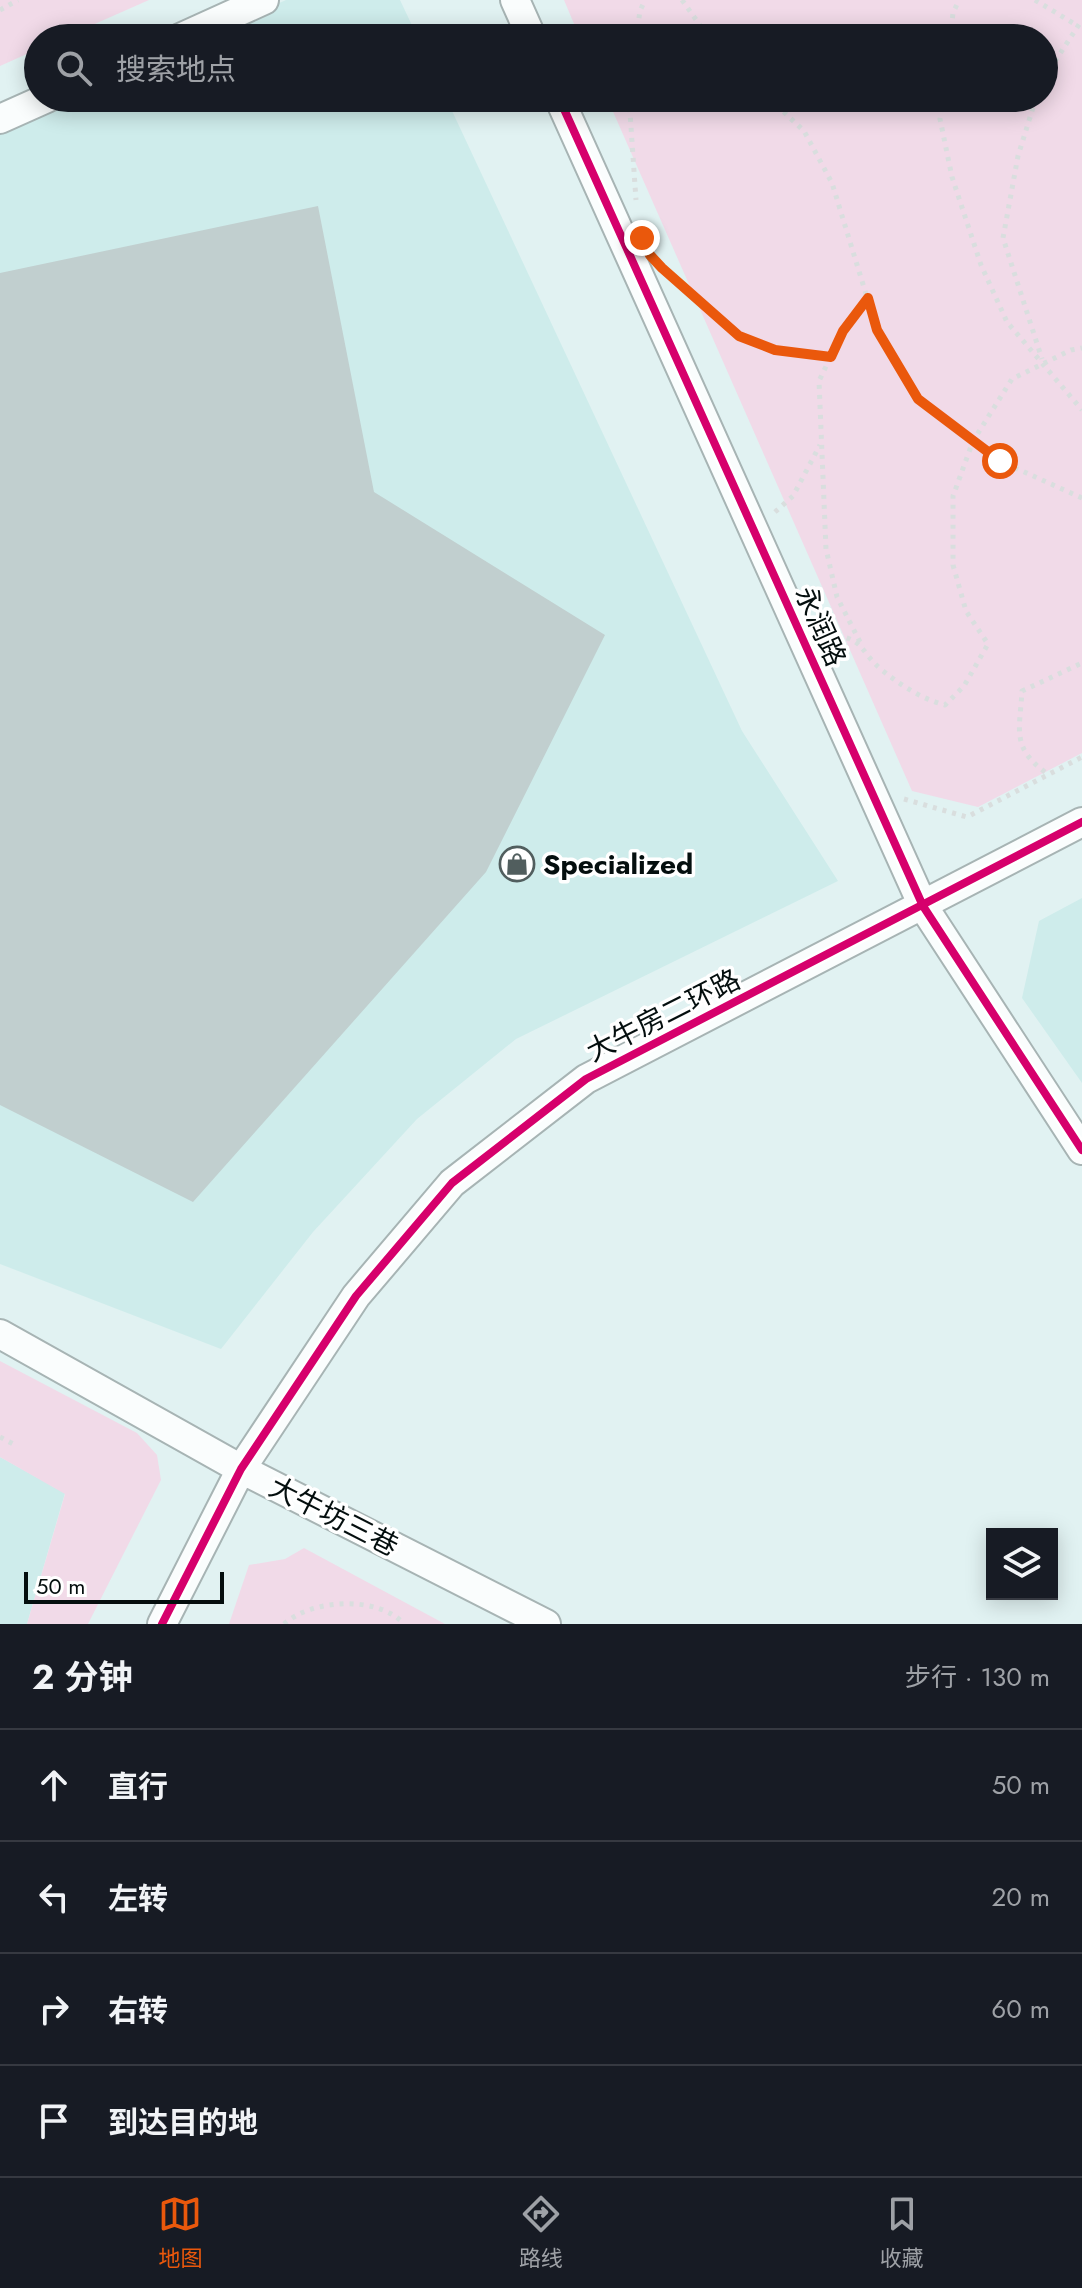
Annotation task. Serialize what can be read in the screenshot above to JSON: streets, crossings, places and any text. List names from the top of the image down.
{
  "streets": {
    "street": ["永润路", "大牛房二环路", "大牛坊三巷"]
  },
  "crossings": [
    ["永润路", "大牛房二环路"],
    ["大牛房二环路", "大牛坊三巷"]
  ],
  "places": {
    "shop": ["Specialized"]
  },
  "scale_bar": "50 m",
  "page": {
    "search": "搜索地点",
    "scale": "50 m",
    "heading": ["2 分钟", "步行 · 130 m"],
    "list": [
      ["直行", "50 m"],
      ["左转", "20 m"],
      ["右转", "60 m"],
      "到达目的地"
    ],
    "nav": ["地图", "路线", "收藏"]
  }
}
